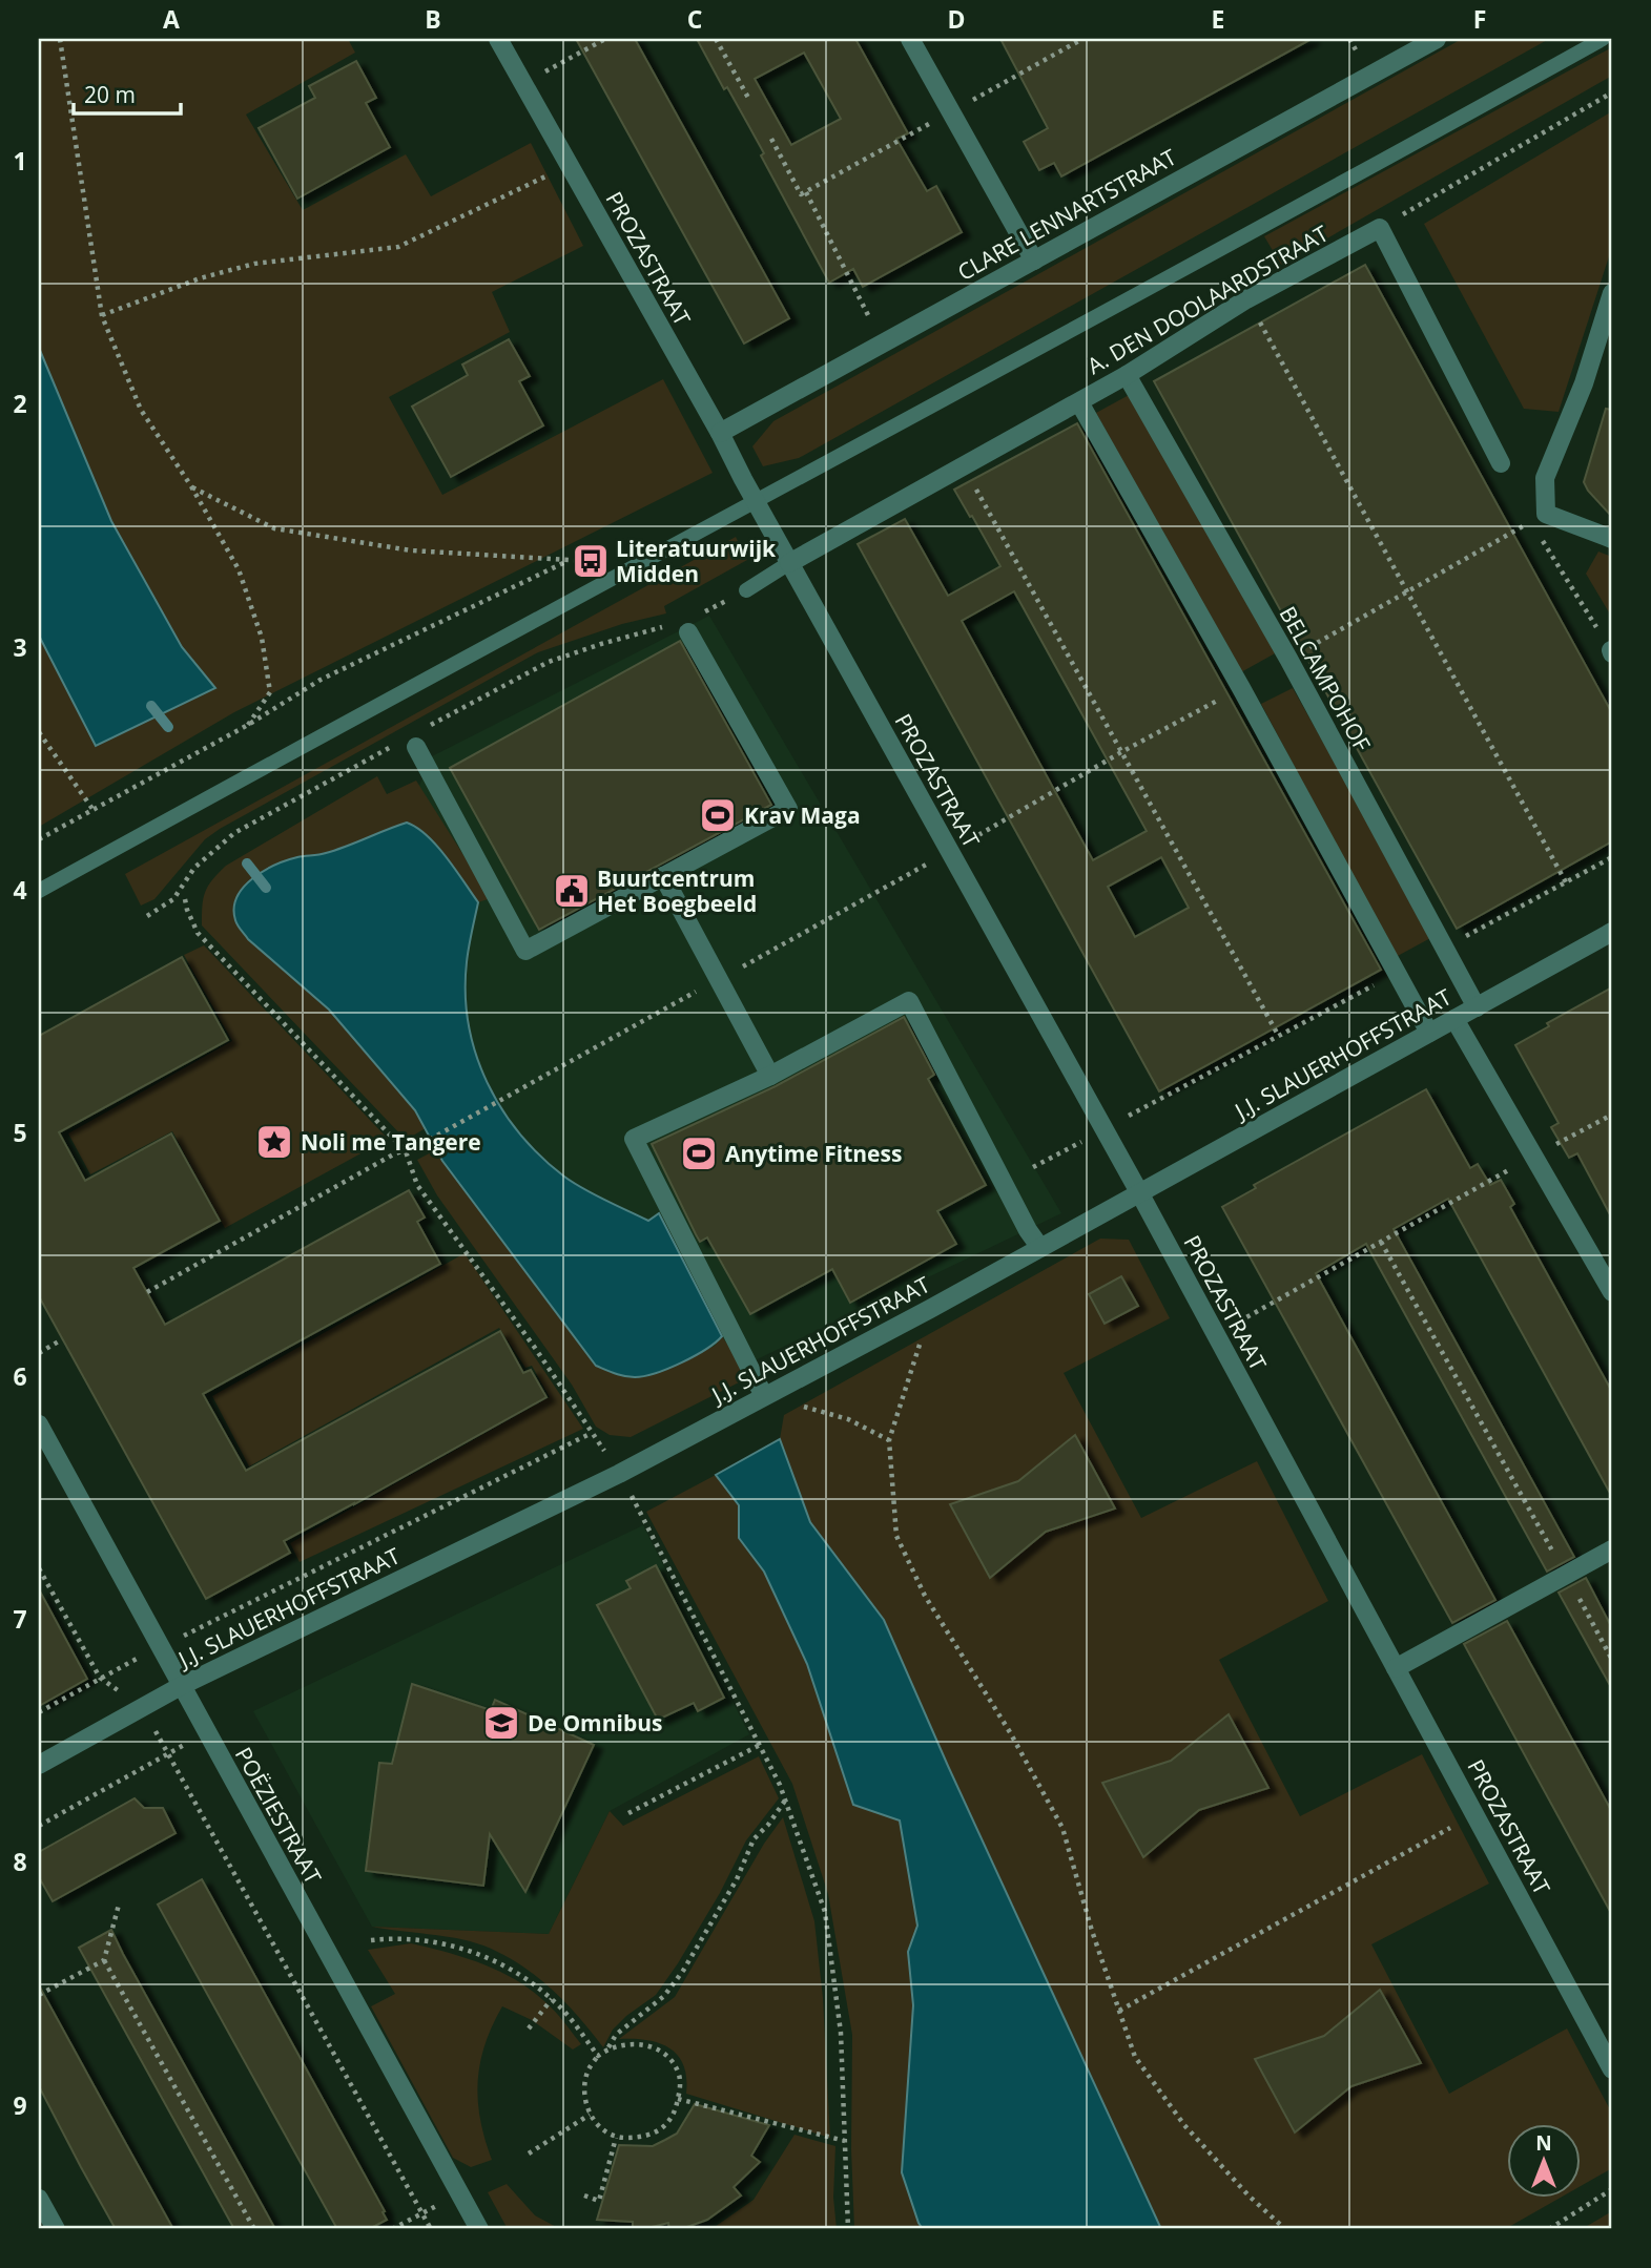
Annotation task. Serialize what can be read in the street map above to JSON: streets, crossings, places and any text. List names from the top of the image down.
{
  "streets": {
    "street": [
      "CLARE LENNARTSTRAAT",
      "PROZASTRAAT",
      "A. DEN DOOLAARDSTRAAT",
      "BELCAMPOHOF",
      "J.J. SLAUERHOFFSTRAAT",
      "POËZIESTRAAT"
    ]
  },
  "crossings": [
    ["CLARE LENNARTSTRAAT", "PROZASTRAAT"],
    ["PROZASTRAAT", "A. DEN DOOLAARDSTRAAT"],
    ["PROZASTRAAT", "J.J. SLAUERHOFFSTRAAT"],
    ["A. DEN DOOLAARDSTRAAT", "BELCAMPOHOF"],
    ["BELCAMPOHOF", "J.J. SLAUERHOFFSTRAAT"],
    ["J.J. SLAUERHOFFSTRAAT", "POËZIESTRAAT"]
  ],
  "places": {
    "bus stop": ["Literatuurwijk Midden"],
    "sports": ["Krav Maga", "Anytime Fitness"],
    "public building": ["Buurtcentrum Het Boegbeeld"],
    "place": ["Noli me Tangere"],
    "school or university": ["De Omnibus"]
  },
  "scale_bar": "20 m",
  "north": "top",
  "grid": {
    "columns": [
      "A",
      "B",
      "C",
      "D",
      "E",
      "F"
    ],
    "rows": [
      "1",
      "2",
      "3",
      "4",
      "5",
      "6",
      "7",
      "8",
      "9"
    ]
  }
}
